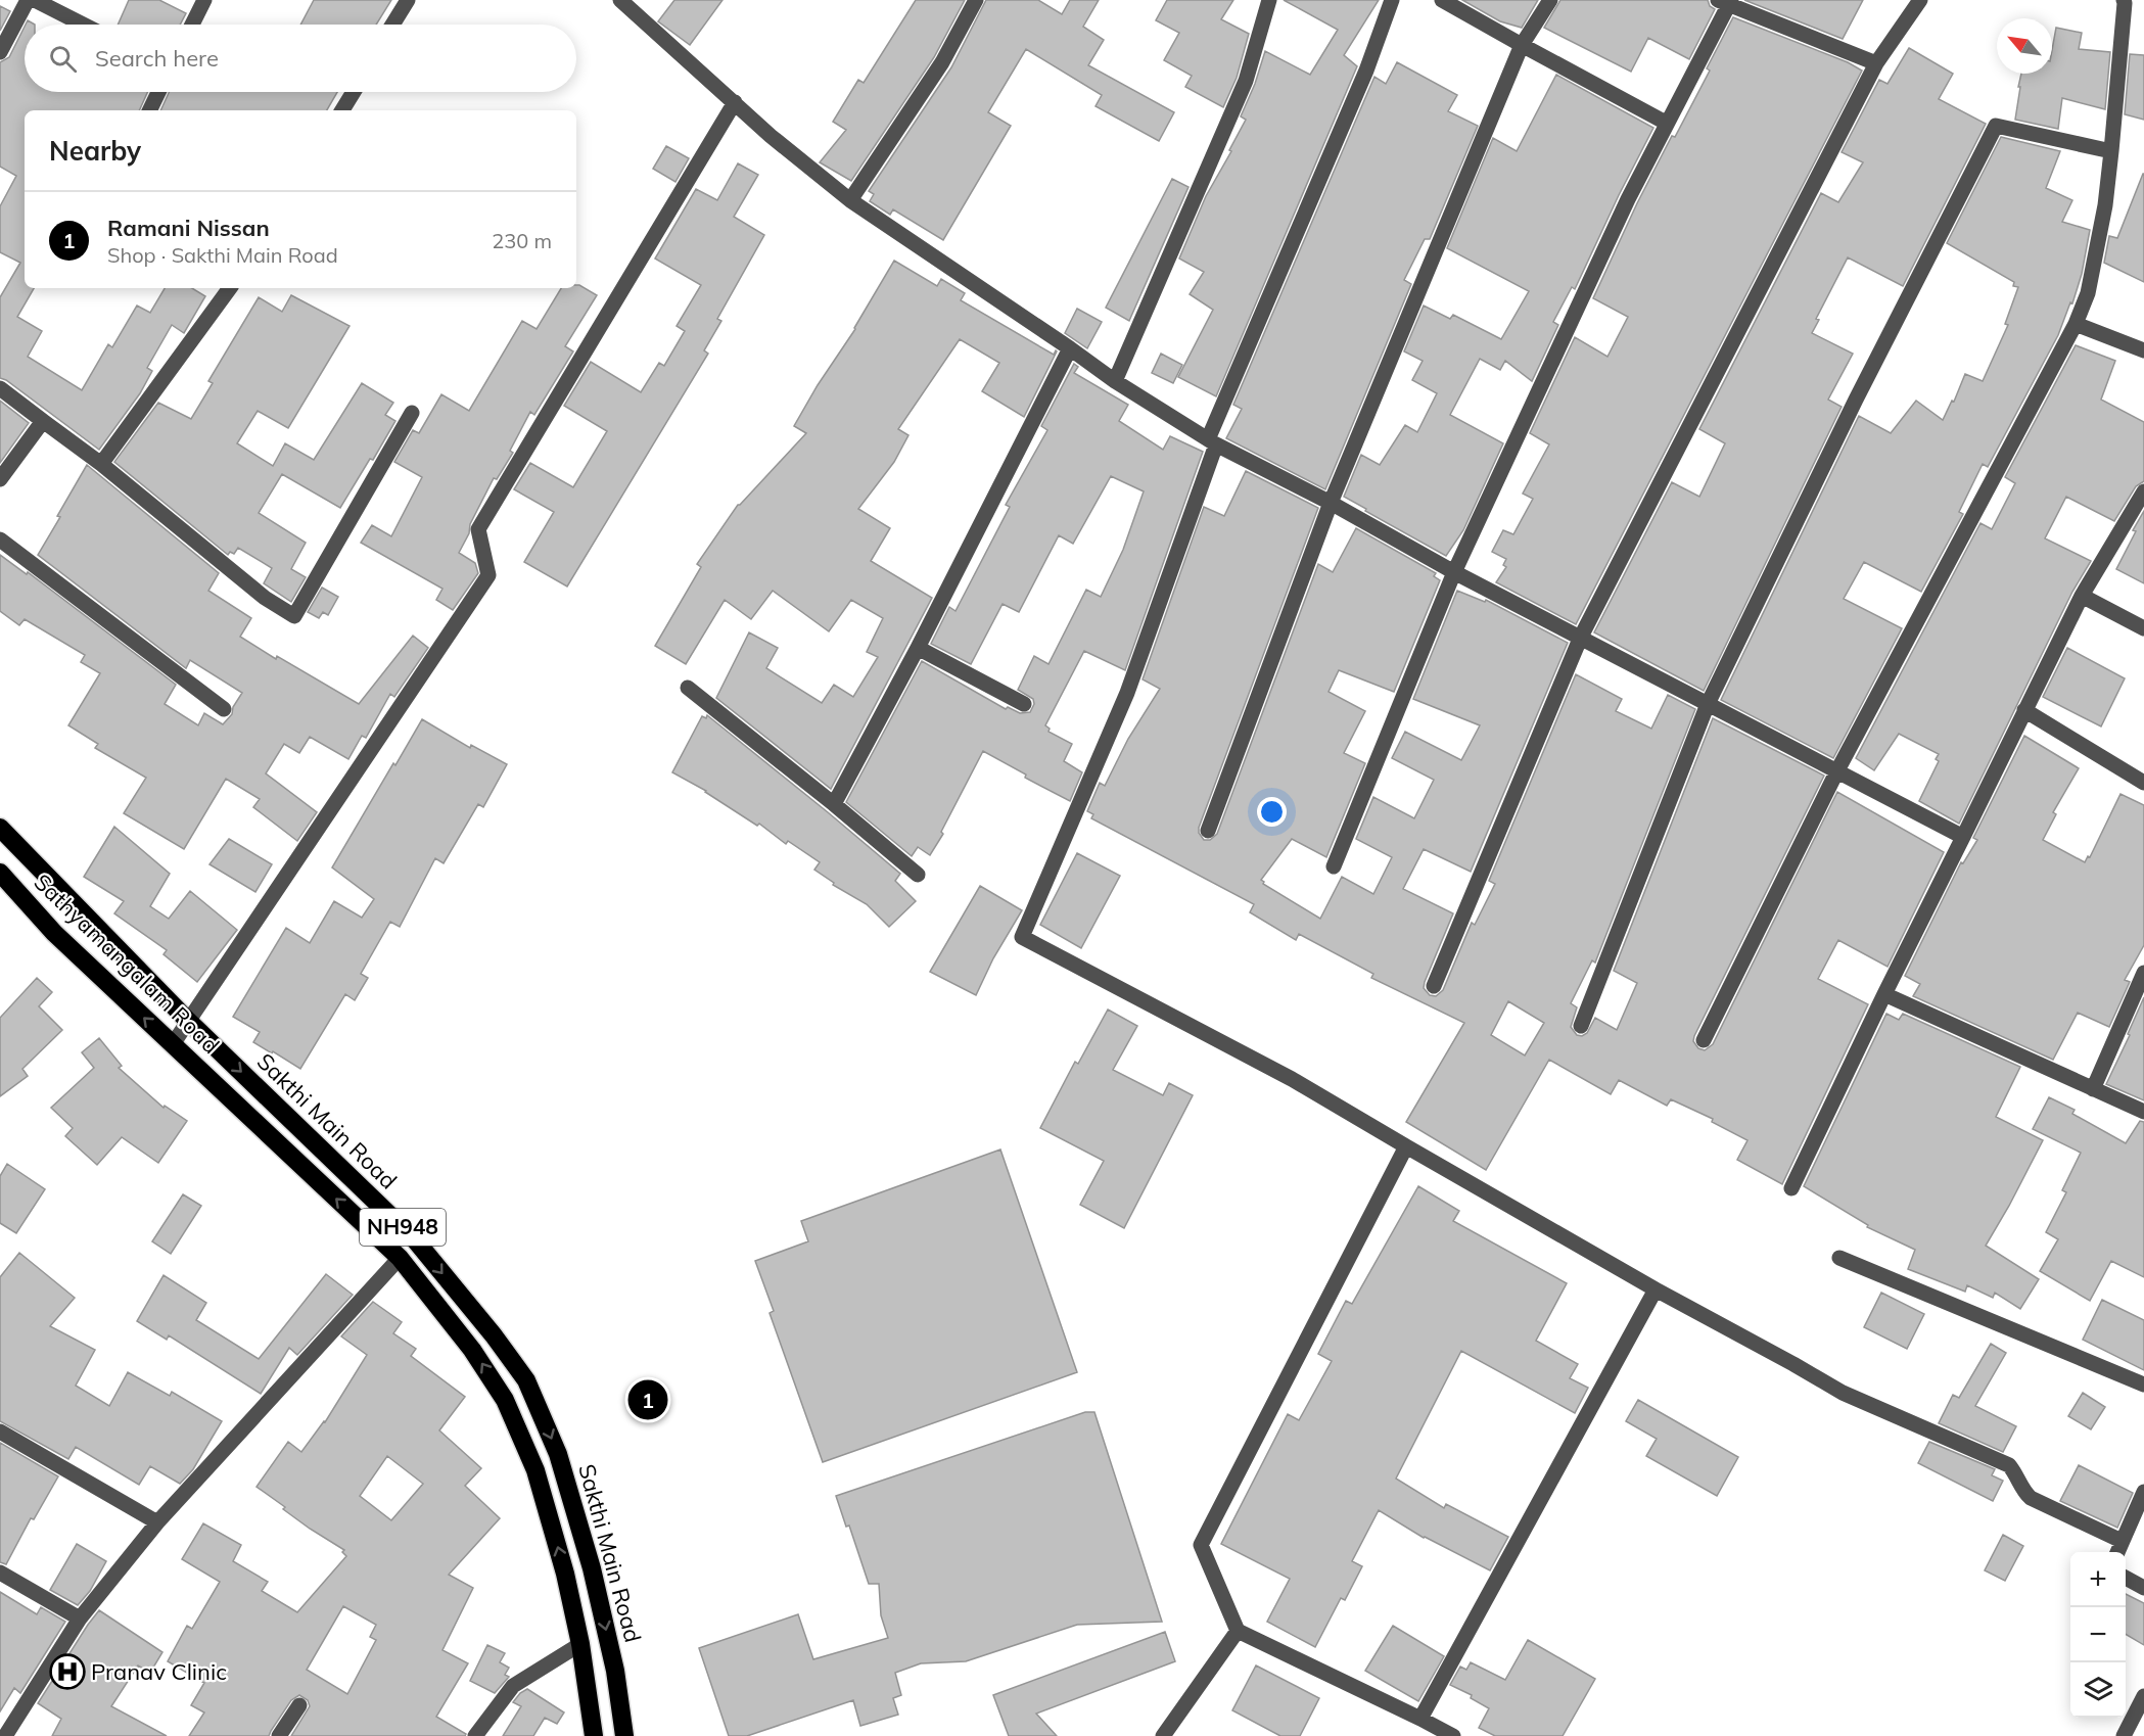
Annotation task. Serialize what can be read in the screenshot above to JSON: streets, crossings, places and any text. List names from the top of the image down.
{
  "streets": {
    "highway": ["Sathyamangalam Road", "Sakthi Main Road", "NH948"]
  },
  "one_way": ["Sathyamangalam Road", "Sakthi Main Road"],
  "places": {
    "hospital": ["Pranav Clinic"]
  },
  "north": "top left",
  "page": {
    "search": "Search here",
    "heading": "Nearby",
    "list": [
      {
        "mark": "1",
        "name": "Ramani Nissan",
        "note": "Shop · Sakthi Main Road",
        "value": "230 m"
      }
    ],
    "pins": "1",
    "map_buttons": ["+", "−"]
  }
}
